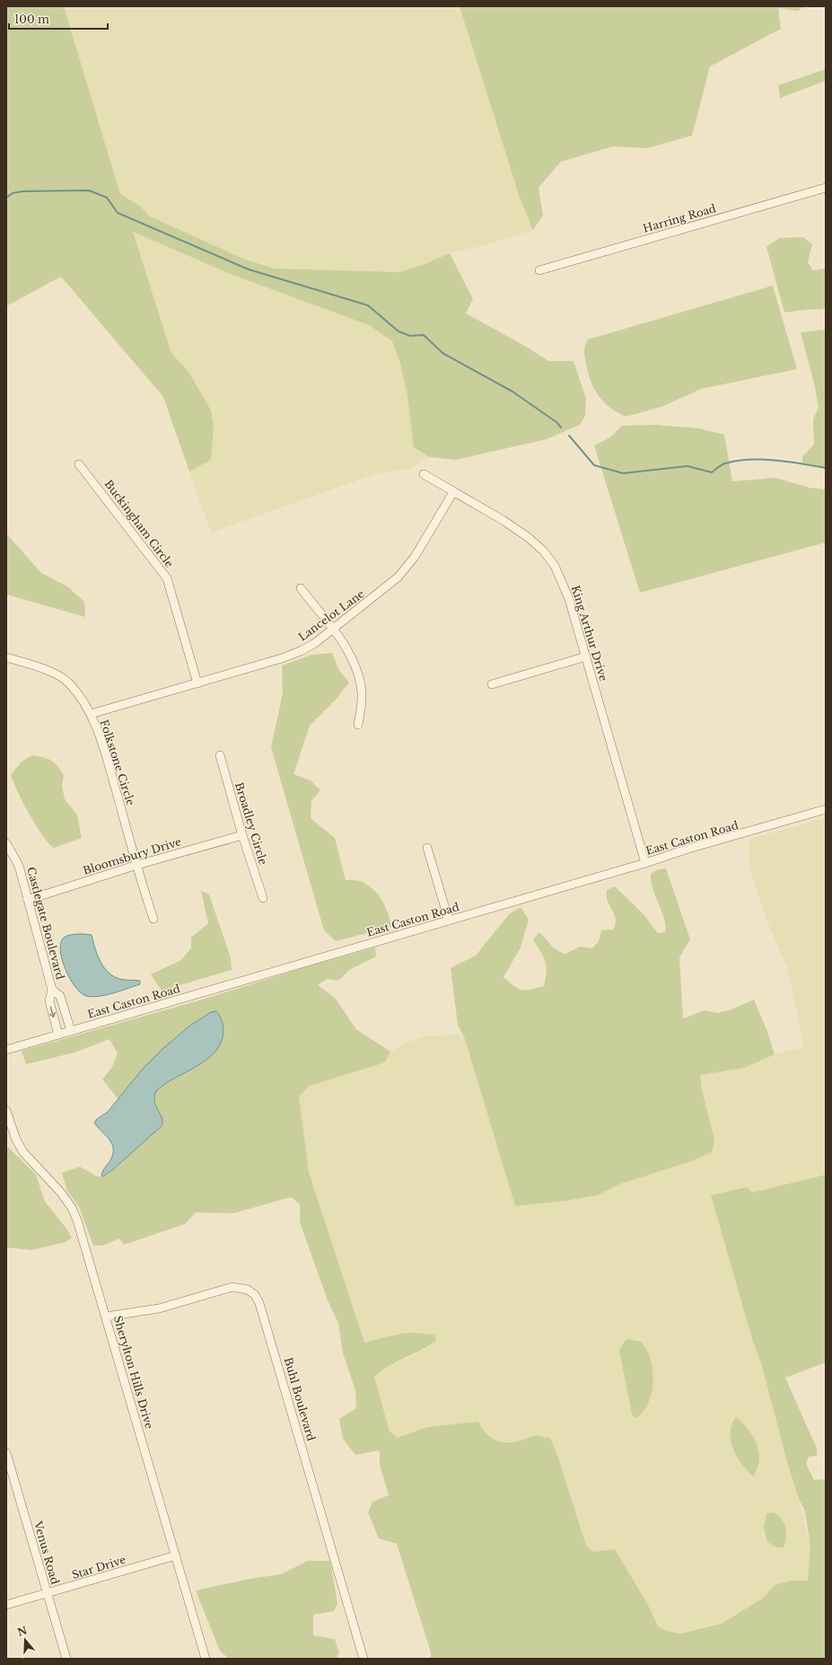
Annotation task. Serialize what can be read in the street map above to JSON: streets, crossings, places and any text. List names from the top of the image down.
{
  "streets": {
    "street": [
      "Harring Road",
      "Buckingham Circle",
      "Lancelot Lane",
      "King Arthur Drive",
      "Folkstone Circle",
      "Broadley Circle",
      "East Caston Road",
      "Bloomsbury Drive",
      "Castlegate Boulevard",
      "Sherylton Hills Drive",
      "Buhl Boulevard",
      "Venus Road",
      "Star Drive"
    ]
  },
  "crossings": [
    ["Buckingham Circle", "Lancelot Lane"],
    ["Lancelot Lane", "King Arthur Drive"],
    ["Lancelot Lane", "Folkstone Circle"],
    ["King Arthur Drive", "East Caston Road"],
    ["Folkstone Circle", "Bloomsbury Drive"],
    ["Broadley Circle", "Bloomsbury Drive"],
    ["East Caston Road", "Castlegate Boulevard"],
    ["Bloomsbury Drive", "Castlegate Boulevard"],
    ["Sherylton Hills Drive", "Buhl Boulevard"],
    ["Sherylton Hills Drive", "Star Drive"],
    ["Venus Road", "Star Drive"]
  ],
  "scale_bar": "100 m",
  "north": "top"
}
